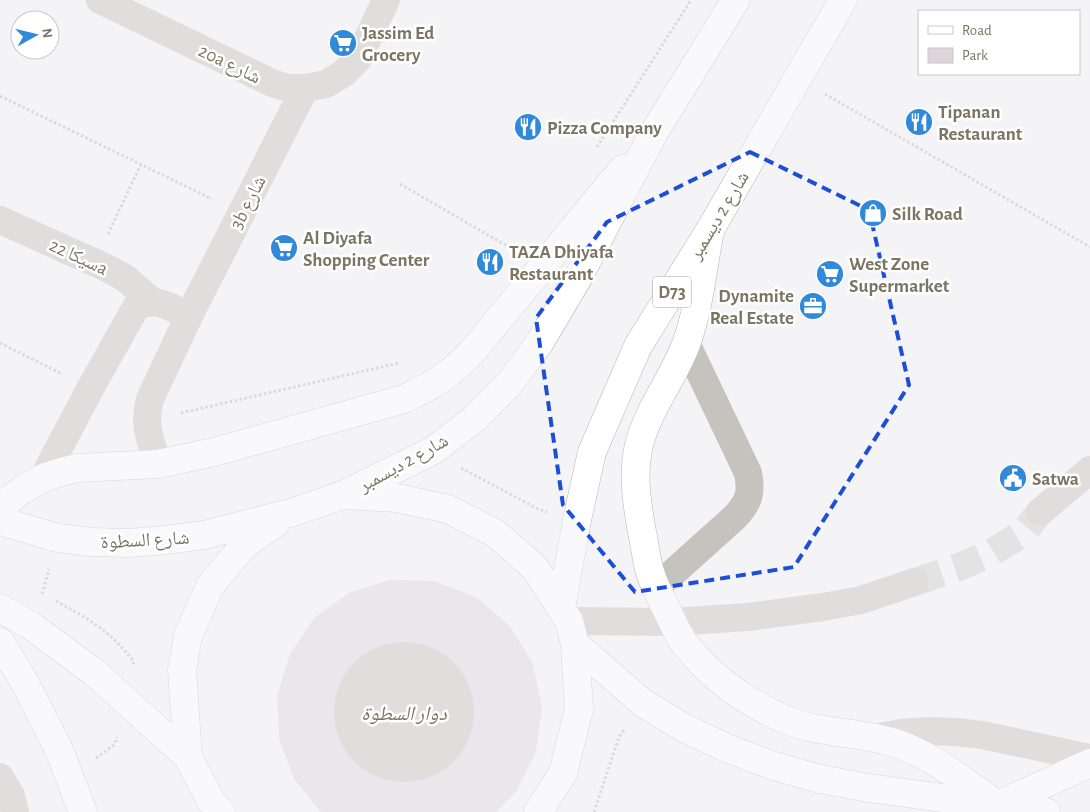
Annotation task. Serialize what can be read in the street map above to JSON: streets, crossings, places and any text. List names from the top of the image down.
{
  "streets": {
    "main road": ["شارع 2 ديسمبر", "D73", "شارع السطوة"],
    "street": ["20a شارع", "3b شارع", "سيكا 22a"]
  },
  "crossings": [
    ["20a شارع", "3b شارع"]
  ],
  "water": ["دوار السطوة"],
  "places": {
    "supermarket": ["Jassim Ed Grocery", "Al Diyafa Shopping Center", "West Zone Supermarket"],
    "restaurant": ["Tipanan Restaurant", "Pizza Company", "TAZA Dhiyafa Restaurant"],
    "shop": ["Silk Road"],
    "office": ["Dynamite Real Estate"],
    "public building": ["Satwa"]
  },
  "legend": ["Road", "Park"],
  "north": "right"
}
